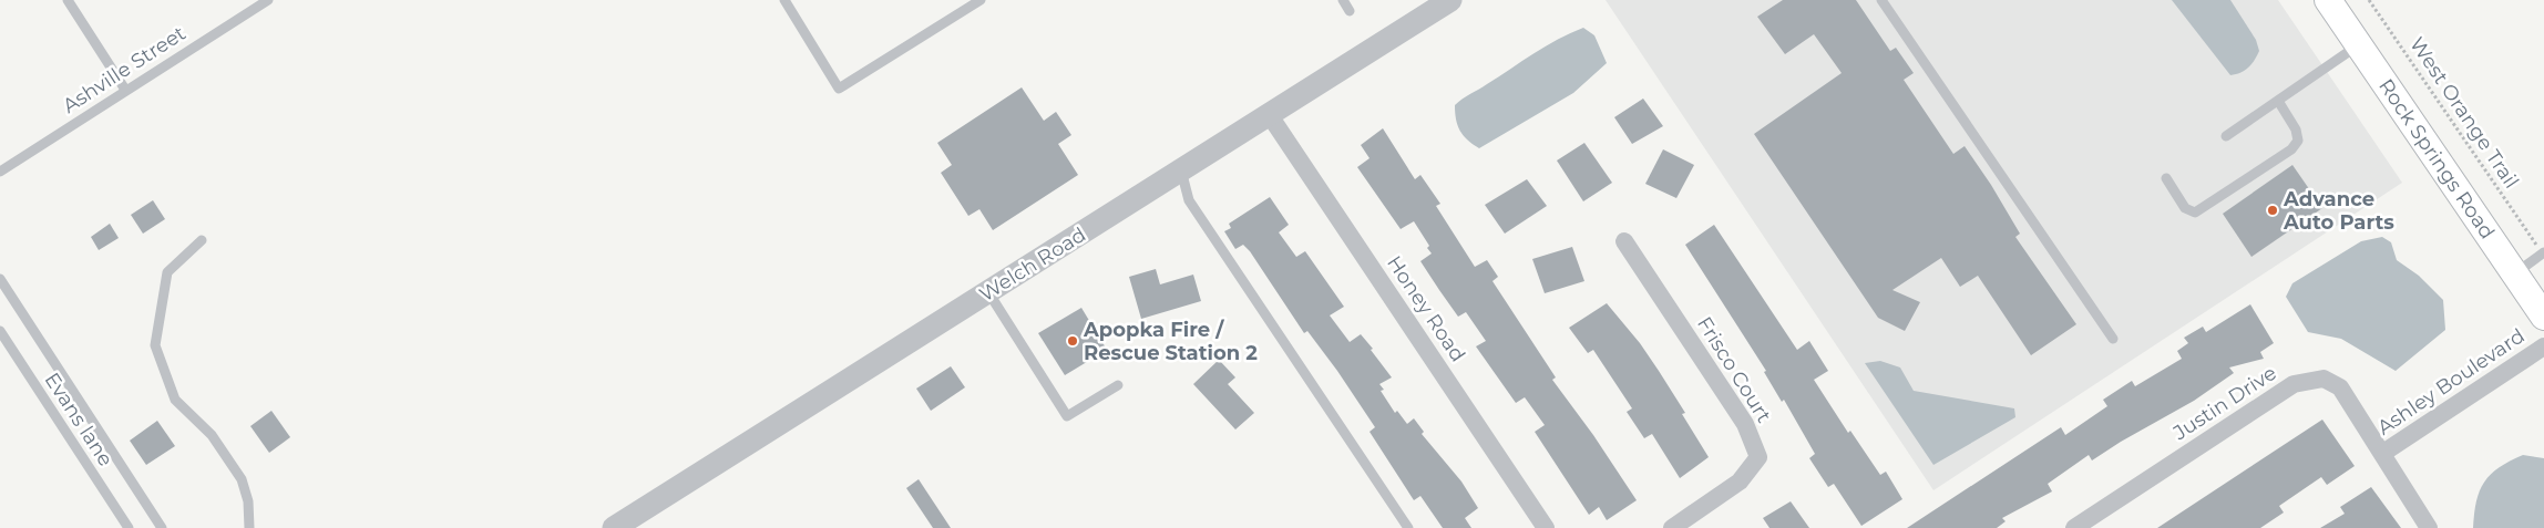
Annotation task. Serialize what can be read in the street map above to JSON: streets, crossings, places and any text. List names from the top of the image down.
{
  "streets": {
    "main road": ["Rock Springs Road"],
    "street": [
      "Welch Road",
      "Honey Road",
      "Frisco Court",
      "Ashley Boulevard",
      "Justin Drive"
    ],
    "lane": ["Ashville Street", "Evans lane"],
    "path": ["West Orange Trail"]
  },
  "crossings": [
    ["Welch Road", "Honey Road"],
    ["Ashley Boulevard", "Justin Drive"]
  ],
  "places": ["Advance Auto Parts", "Apopka Fire / Rescue Station 2"]
}
